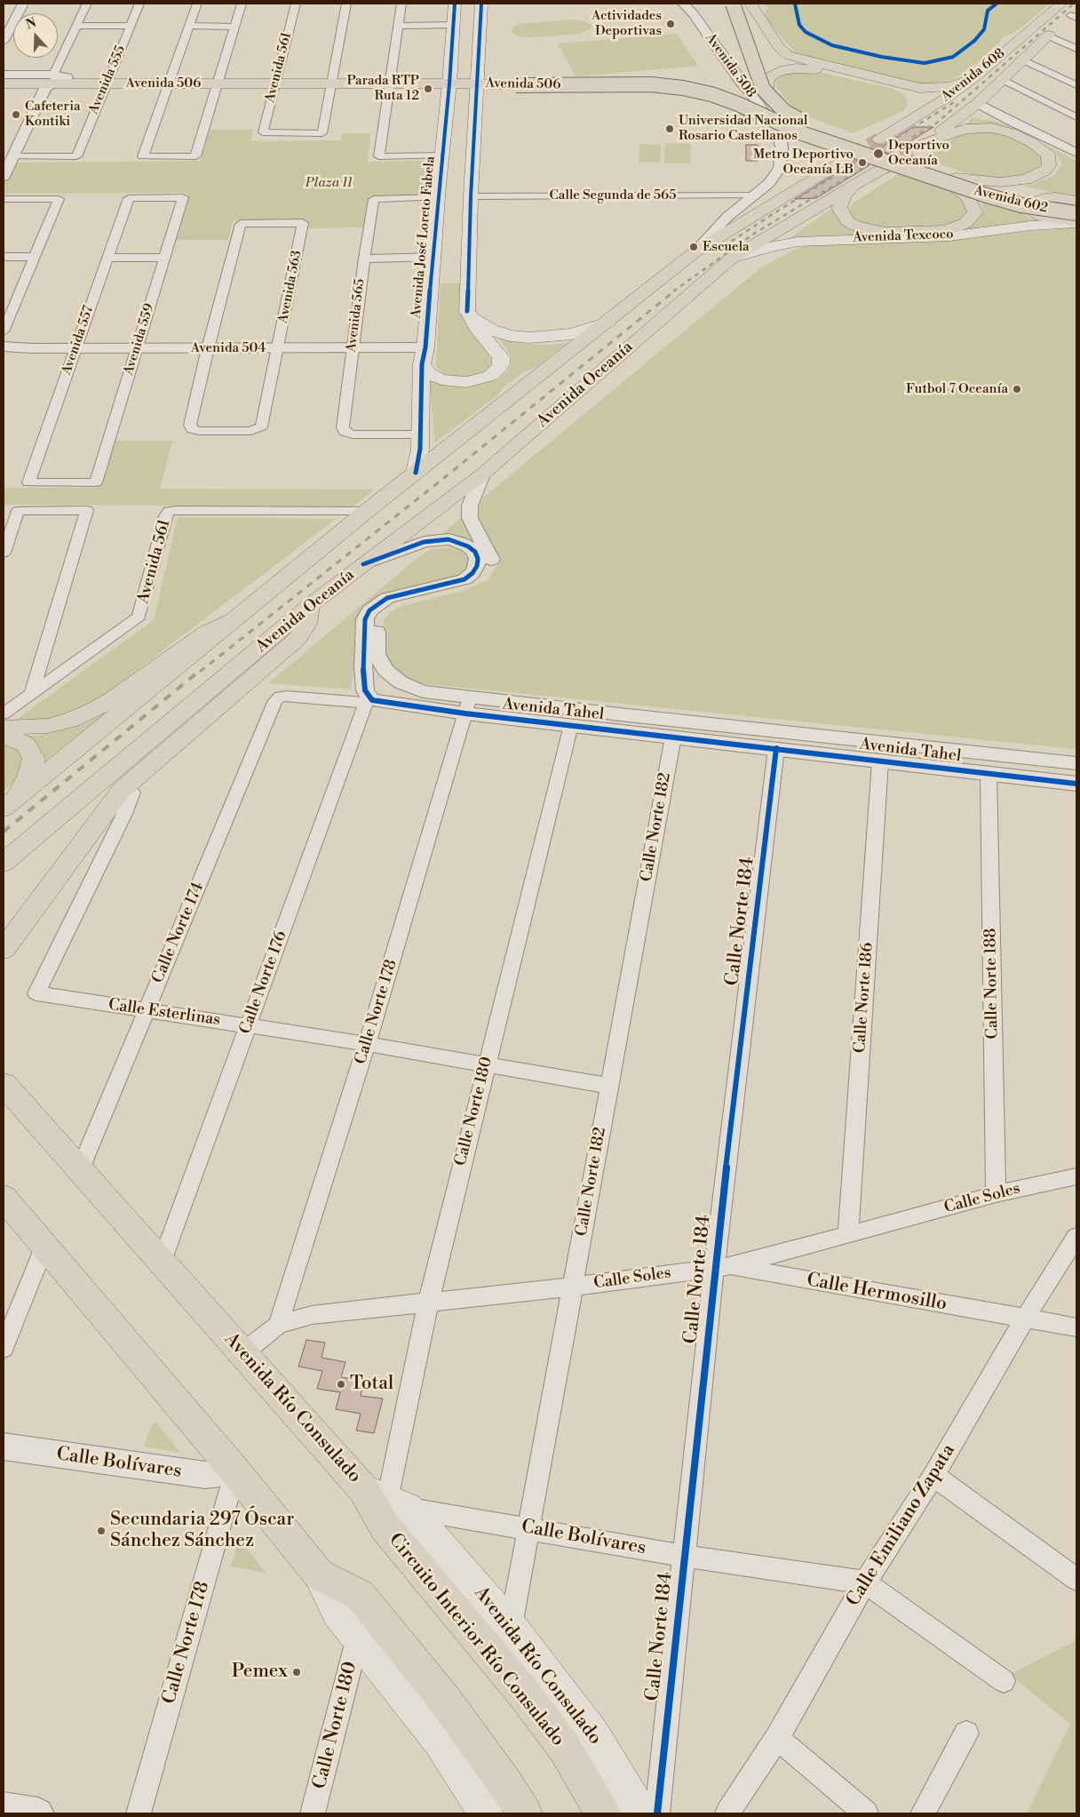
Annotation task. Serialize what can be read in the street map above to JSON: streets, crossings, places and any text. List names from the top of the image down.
{
  "streets": {
    "main road": [
      "Avenida 508",
      "Avenida 608",
      "Avenida 506",
      "Avenida 602",
      "Avenida Texcoco",
      "Avenida José Loreto Fabela",
      "Avenida Oceanía",
      "Avenida Río Consulado",
      "Circuito Interior Río Consulado"
    ],
    "street": [
      "Avenida 561",
      "Avenida 555",
      "Calle Segunda de 565",
      "Avenida 563",
      "Avenida 565",
      "Avenida 559",
      "Avenida 557",
      "Avenida 504",
      "Avenida Tahel",
      "Calle Norte 182",
      "Calle Norte 184",
      "Calle Norte 174",
      "Calle Norte 176",
      "Calle Norte 188",
      "Calle Norte 186",
      "Calle Norte 178",
      "Calle Esterlinas",
      "Calle Norte 180",
      "Calle Soles",
      "Calle Hermosillo",
      "Calle Bolívares",
      "Calle Emiliano Zapata"
    ]
  },
  "crossings": [
    ["Avenida 508", "Avenida 506"],
    ["Avenida 508", "Calle Segunda de 565"],
    ["Avenida 508", "Avenida 602"],
    ["Avenida 508", "Avenida Oceanía"],
    ["Avenida 561", "Avenida 506"],
    ["Avenida 561", "Avenida Oceanía"],
    ["Avenida 555", "Avenida 506"],
    ["Avenida 506", "Avenida 602"],
    ["Avenida 506", "Avenida José Loreto Fabela"],
    ["Calle Segunda de 565", "Avenida José Loreto Fabela"],
    ["Avenida Texcoco", "Avenida Oceanía"],
    ["Avenida José Loreto Fabela", "Avenida 565"],
    ["Avenida José Loreto Fabela", "Avenida 504"],
    ["Avenida José Loreto Fabela", "Avenida Oceanía"],
    ["Avenida 563", "Avenida 504"],
    ["Avenida 565", "Avenida 504"],
    ["Avenida 559", "Avenida 557"],
    ["Avenida 559", "Avenida 504"],
    ["Avenida 557", "Avenida 504"],
    ["Avenida Oceanía", "Avenida Tahel"],
    ["Avenida Tahel", "Calle Norte 182"],
    ["Avenida Tahel", "Calle Norte 184"],
    ["Avenida Tahel", "Calle Norte 174"],
    ["Avenida Tahel", "Calle Norte 176"],
    ["Avenida Tahel", "Calle Norte 188"],
    ["Avenida Tahel", "Calle Norte 186"],
    ["Avenida Tahel", "Calle Norte 178"],
    ["Avenida Tahel", "Calle Norte 180"],
    ["Calle Norte 182", "Calle Esterlinas"],
    ["Calle Norte 182", "Calle Soles"],
    ["Calle Norte 182", "Avenida Río Consulado"],
    ["Calle Norte 182", "Calle Bolívares"],
    ["Calle Norte 184", "Calle Soles"],
    ["Calle Norte 184", "Calle Hermosillo"],
    ["Calle Norte 184", "Calle Bolívares"],
    ["Calle Norte 174", "Calle Esterlinas"],
    ["Calle Norte 174", "Avenida Río Consulado"],
    ["Calle Norte 176", "Calle Esterlinas"],
    ["Calle Norte 176", "Avenida Río Consulado"],
    ["Calle Norte 188", "Calle Soles"],
    ["Calle Norte 186", "Calle Soles"],
    ["Calle Norte 178", "Calle Esterlinas"],
    ["Calle Norte 178", "Calle Soles"],
    ["Calle Norte 178", "Calle Bolívares"],
    ["Calle Esterlinas", "Calle Norte 180"],
    ["Calle Norte 180", "Calle Soles"],
    ["Calle Norte 180", "Avenida Río Consulado"],
    ["Calle Norte 180", "Calle Bolívares"],
    ["Calle Norte 180", "Circuito Interior Río Consulado"],
    ["Calle Soles", "Calle Hermosillo"],
    ["Calle Soles", "Avenida Río Consulado"],
    ["Calle Hermosillo", "Calle Emiliano Zapata"],
    ["Avenida Río Consulado", "Calle Bolívares"],
    ["Avenida Río Consulado", "Circuito Interior Río Consulado"],
    ["Calle Bolívares", "Calle Emiliano Zapata"],
    ["Calle Bolívares", "Circuito Interior Río Consulado"]
  ],
  "parks": ["Plaza 11"],
  "places": [
    "Actividades Deportivas",
    "Parada RTP Ruta 12",
    "Cafeteria Kontiki",
    "Universidad Nacional Rosario Castellanos",
    "Deportivo Oceanía",
    "Metro Deportivo Oceanía LB",
    "Escuela",
    "Futbol 7 Oceanía",
    "Total",
    "Secundaria 297 Óscar Sánchez Sánchez",
    "Pemex"
  ],
  "north": "top"
}
